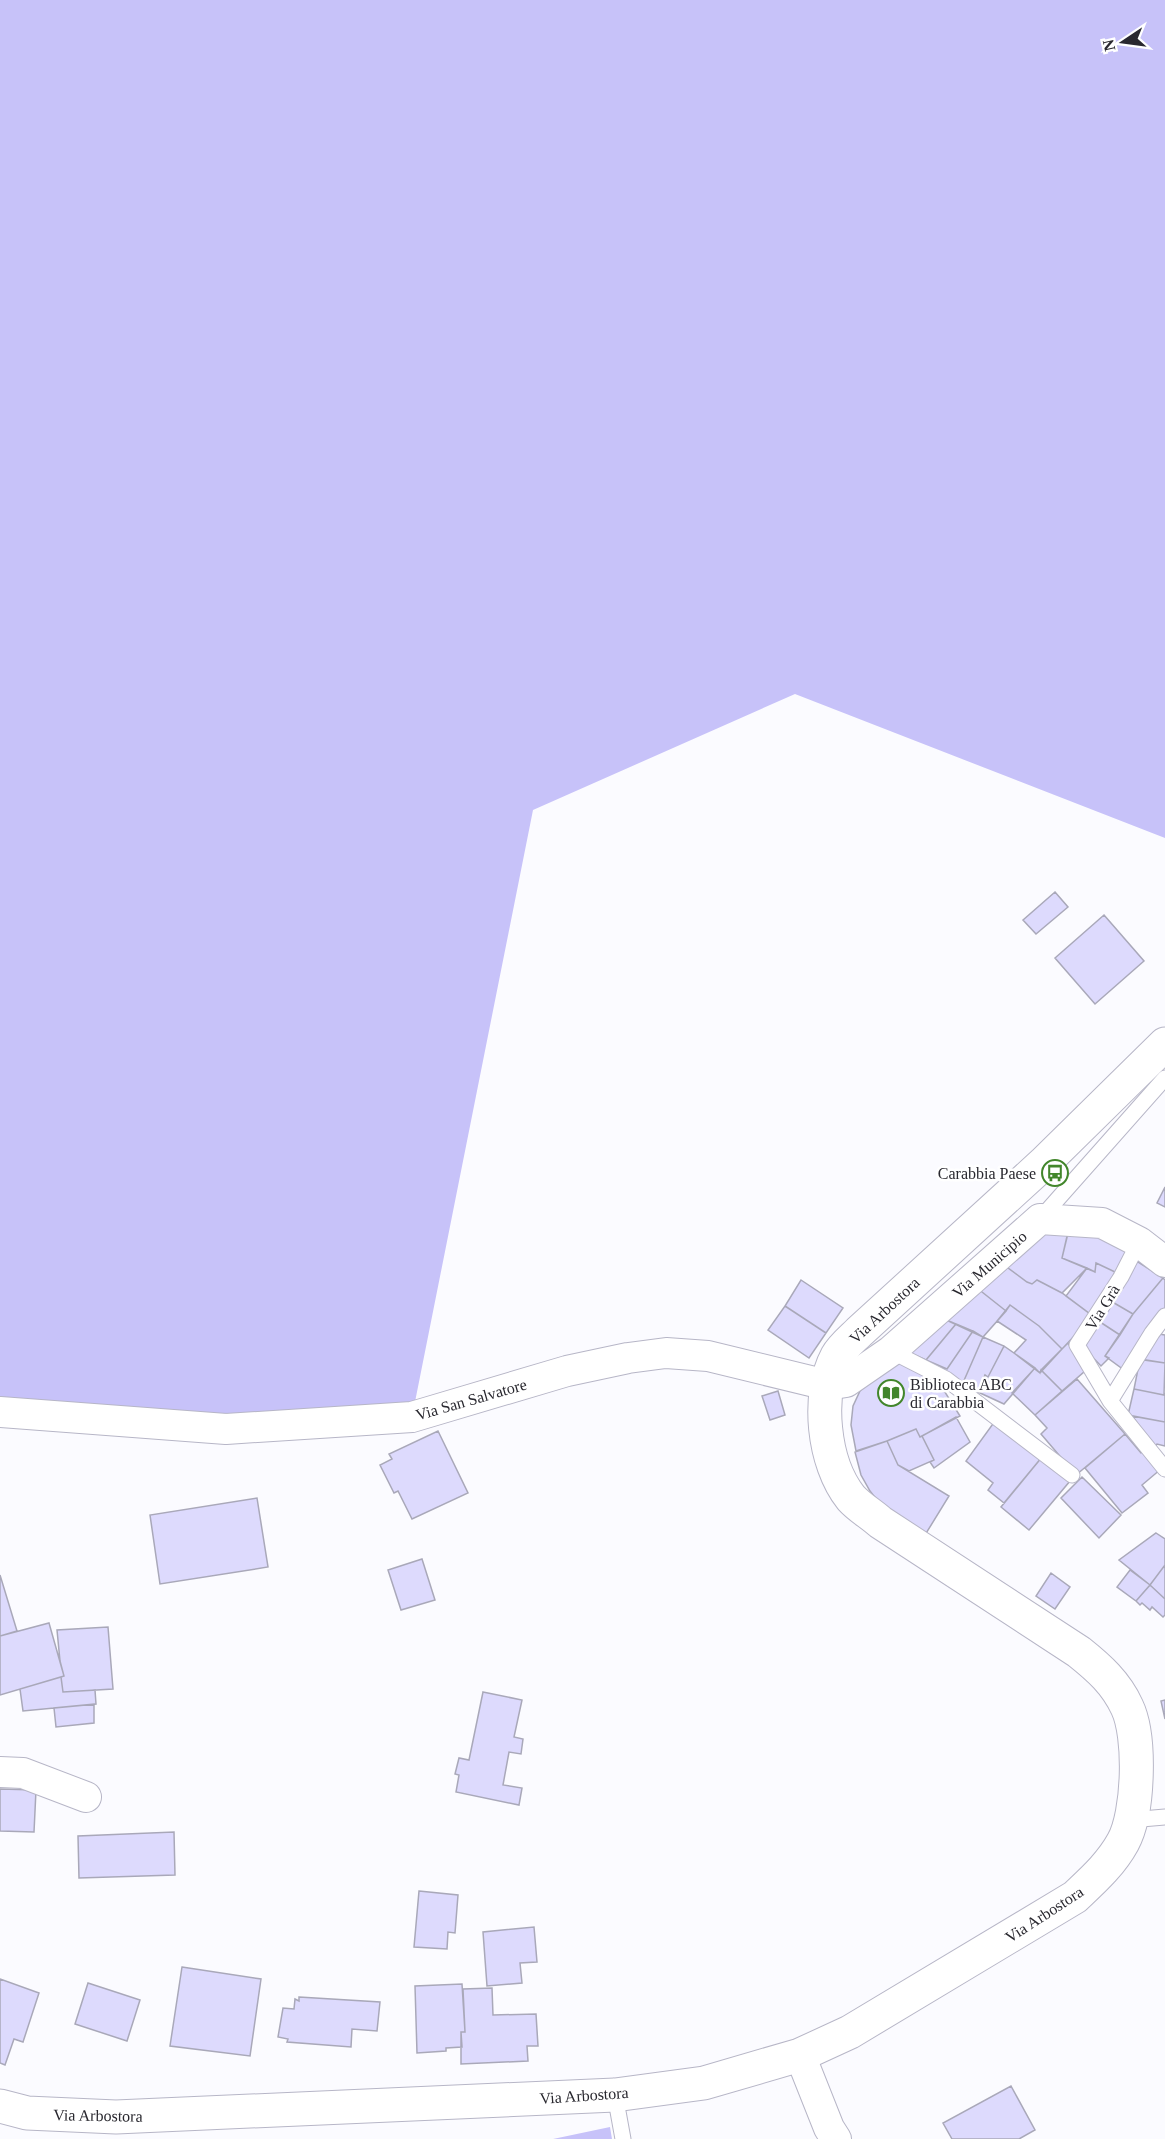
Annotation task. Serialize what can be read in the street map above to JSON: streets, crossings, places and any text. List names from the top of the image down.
{
  "streets": {
    "street": ["Via Municipio", "Via Arbostora", "Via San Salvatore"],
    "lane": ["Via Grà"]
  },
  "crossings": [
    ["Via Municipio", "Via Grà"],
    ["Via Municipio", "Via Arbostora"],
    ["Via Municipio", "Via San Salvatore"],
    ["Via Arbostora", "Via San Salvatore"]
  ],
  "places": {
    "bus stop": ["Carabbia Paese"],
    "library": ["Biblioteca ABC di Carabbia"]
  },
  "north": "left"
}
